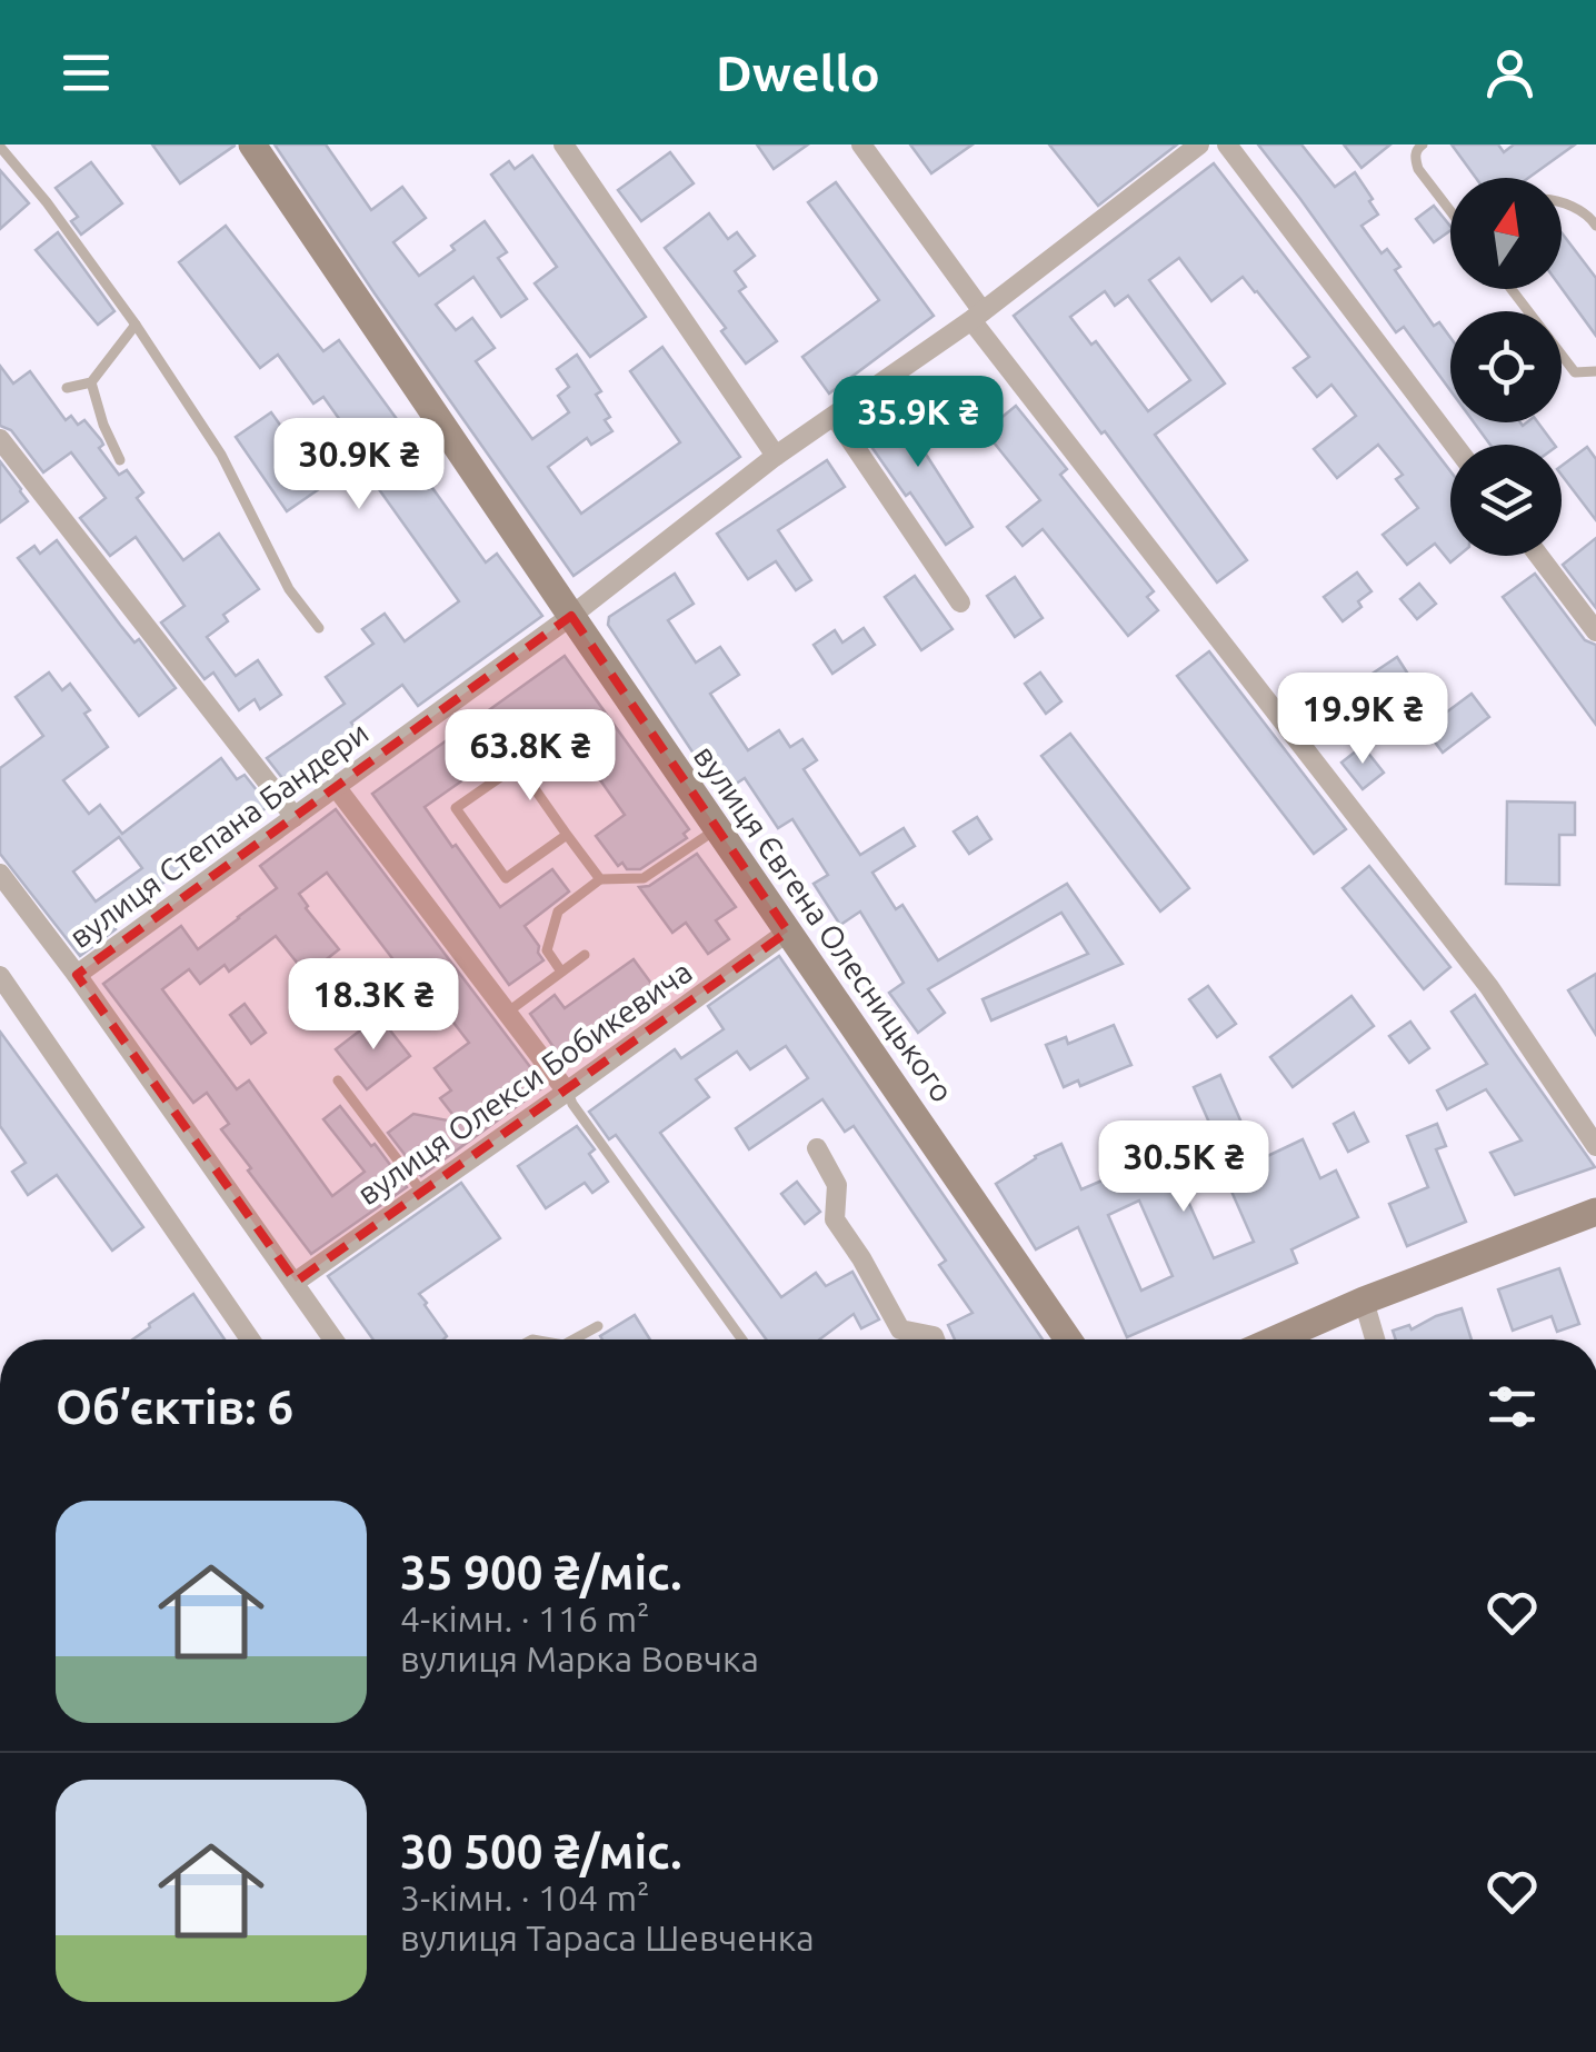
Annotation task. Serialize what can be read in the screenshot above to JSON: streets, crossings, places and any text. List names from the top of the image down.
{
  "streets": {
    "street": ["вулиця Степана Бандери", "вулиця Євгена Олесницького", "вулиця Олекси Бобикевича"]
  },
  "crossings": [
    ["вулиця Степана Бандери", "вулиця Євгена Олесницького"],
    ["вулиця Євгена Олесницького", "вулиця Олекси Бобикевича"]
  ],
  "north": "top",
  "page": {
    "header": "Dwello",
    "price": [
      "35.9K ₴",
      "30.9K ₴",
      "19.9K ₴",
      "63.8K ₴",
      "18.3K ₴",
      "30.5K ₴"
    ],
    "heading": "Об’єктів: 6",
    "list": [
      {
        "name": "35 900 ₴/міс.",
        "note": "4-кімн. · 116 m² · вулиця Марка Вовчка"
      },
      {
        "name": "30 500 ₴/міс.",
        "note": "3-кімн. · 104 m² · вулиця Тараса Шевченка"
      }
    ]
  }
}
